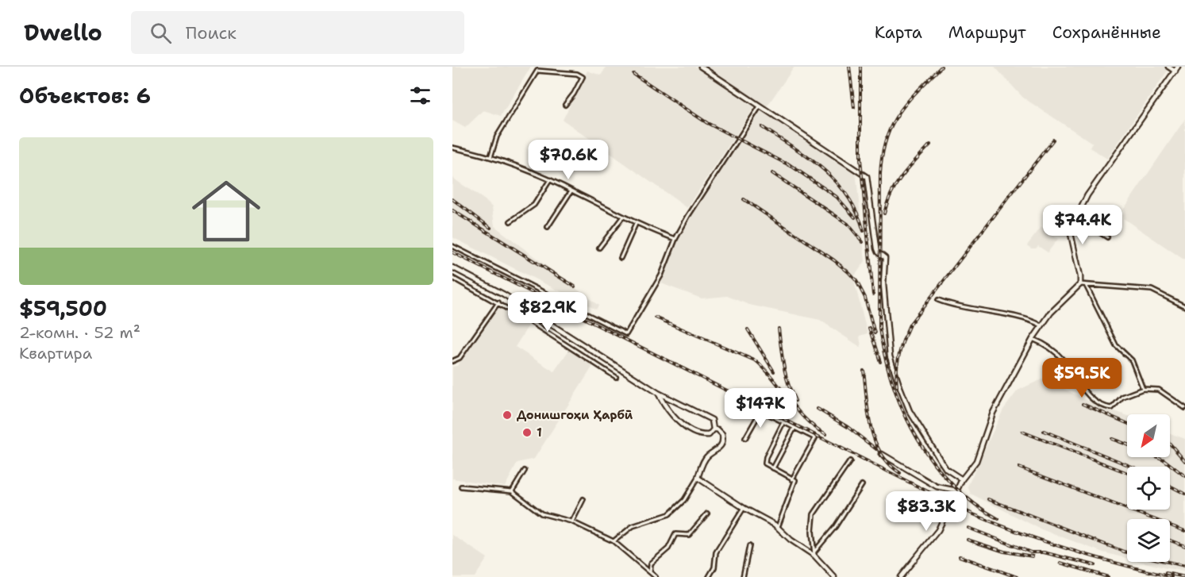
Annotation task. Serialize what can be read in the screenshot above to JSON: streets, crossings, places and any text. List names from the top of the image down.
{
  "places": ["Донишгоҳи Ҳарбӣ", "1"],
  "north": "bottom left",
  "page": {
    "header": "Dwello",
    "search": "Поиск",
    "nav": ["Карта", "Маршрут", "Сохранённые"],
    "heading": "Объектов: 6",
    "list": [
      {
        "name": "$59,500",
        "note": "2-комн. · 52 m² · Квартира"
      }
    ],
    "price": [
      "$70.6K",
      "$74.4K",
      "$82.9K",
      "$59.5K",
      "$147K",
      "$83.3K"
    ]
  }
}
